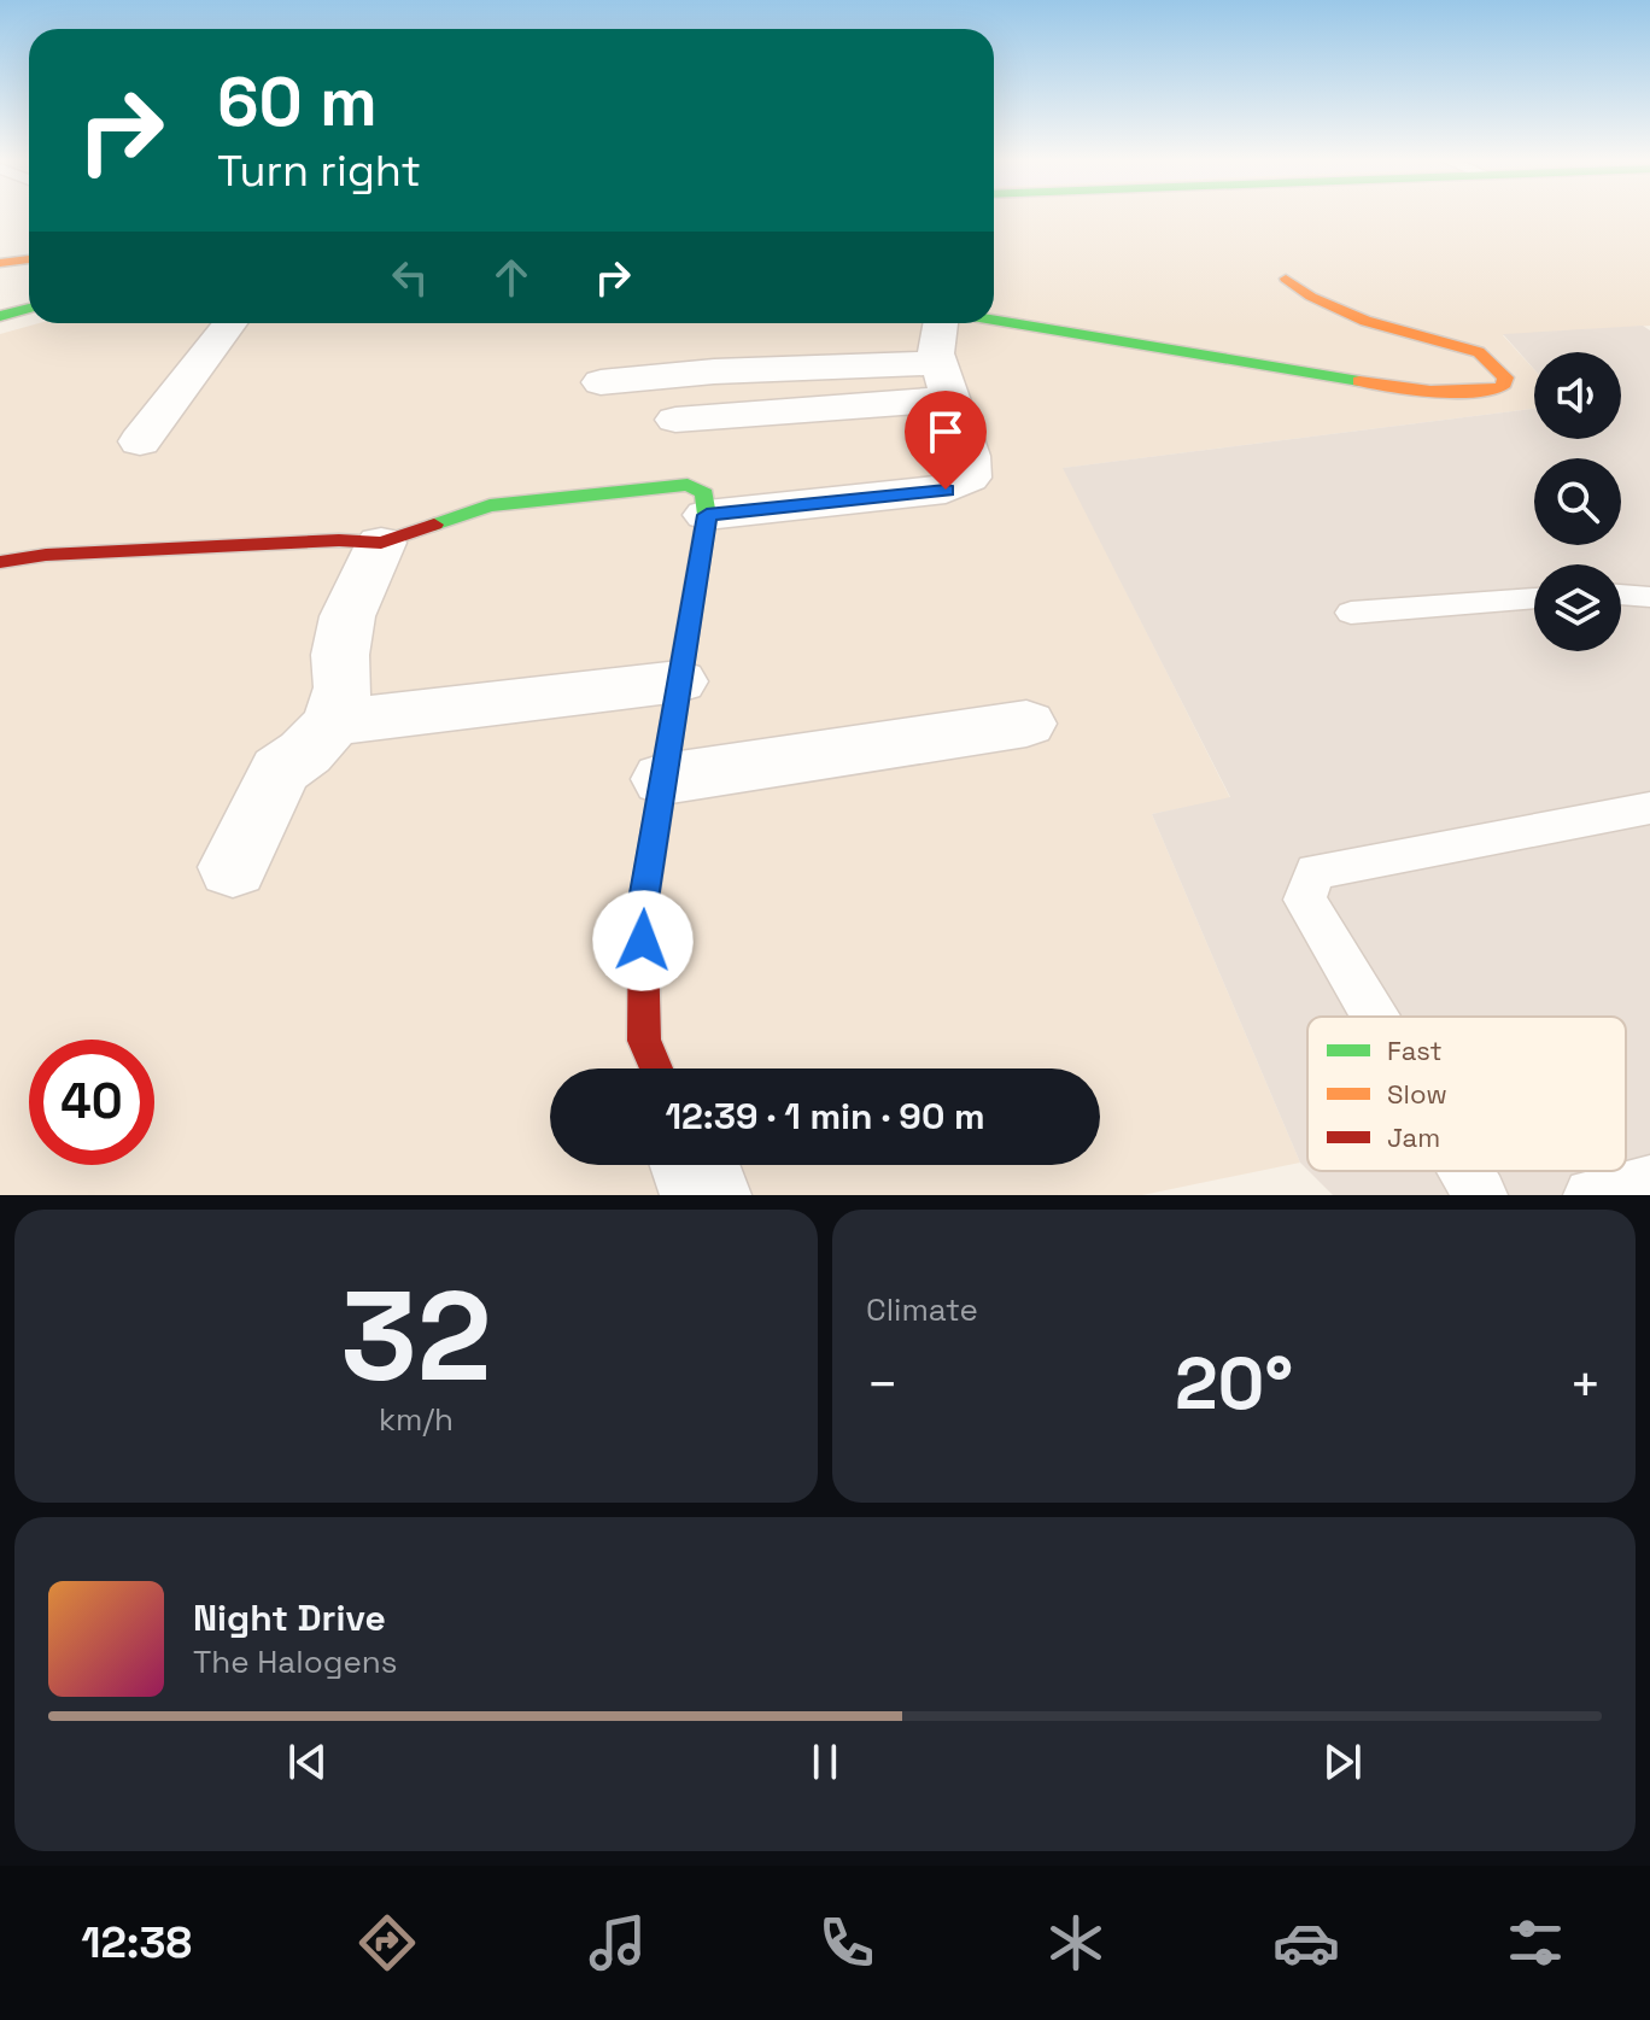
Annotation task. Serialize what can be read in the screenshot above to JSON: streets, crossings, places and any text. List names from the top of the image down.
{
  "legend": ["Fast", "Slow", "Jam"],
  "page": {
    "turn": ["60 m", "Turn right"],
    "limit": "40",
    "trip": "12:39 · 1 min · 90 m",
    "tile": [
      ["32", "km/h"],
      "Climate"
    ],
    "heat": ["−", "20°", "+"],
    "song": ["Night Drive", "The Halogens"],
    "tabs": "12:38"
  }
}
